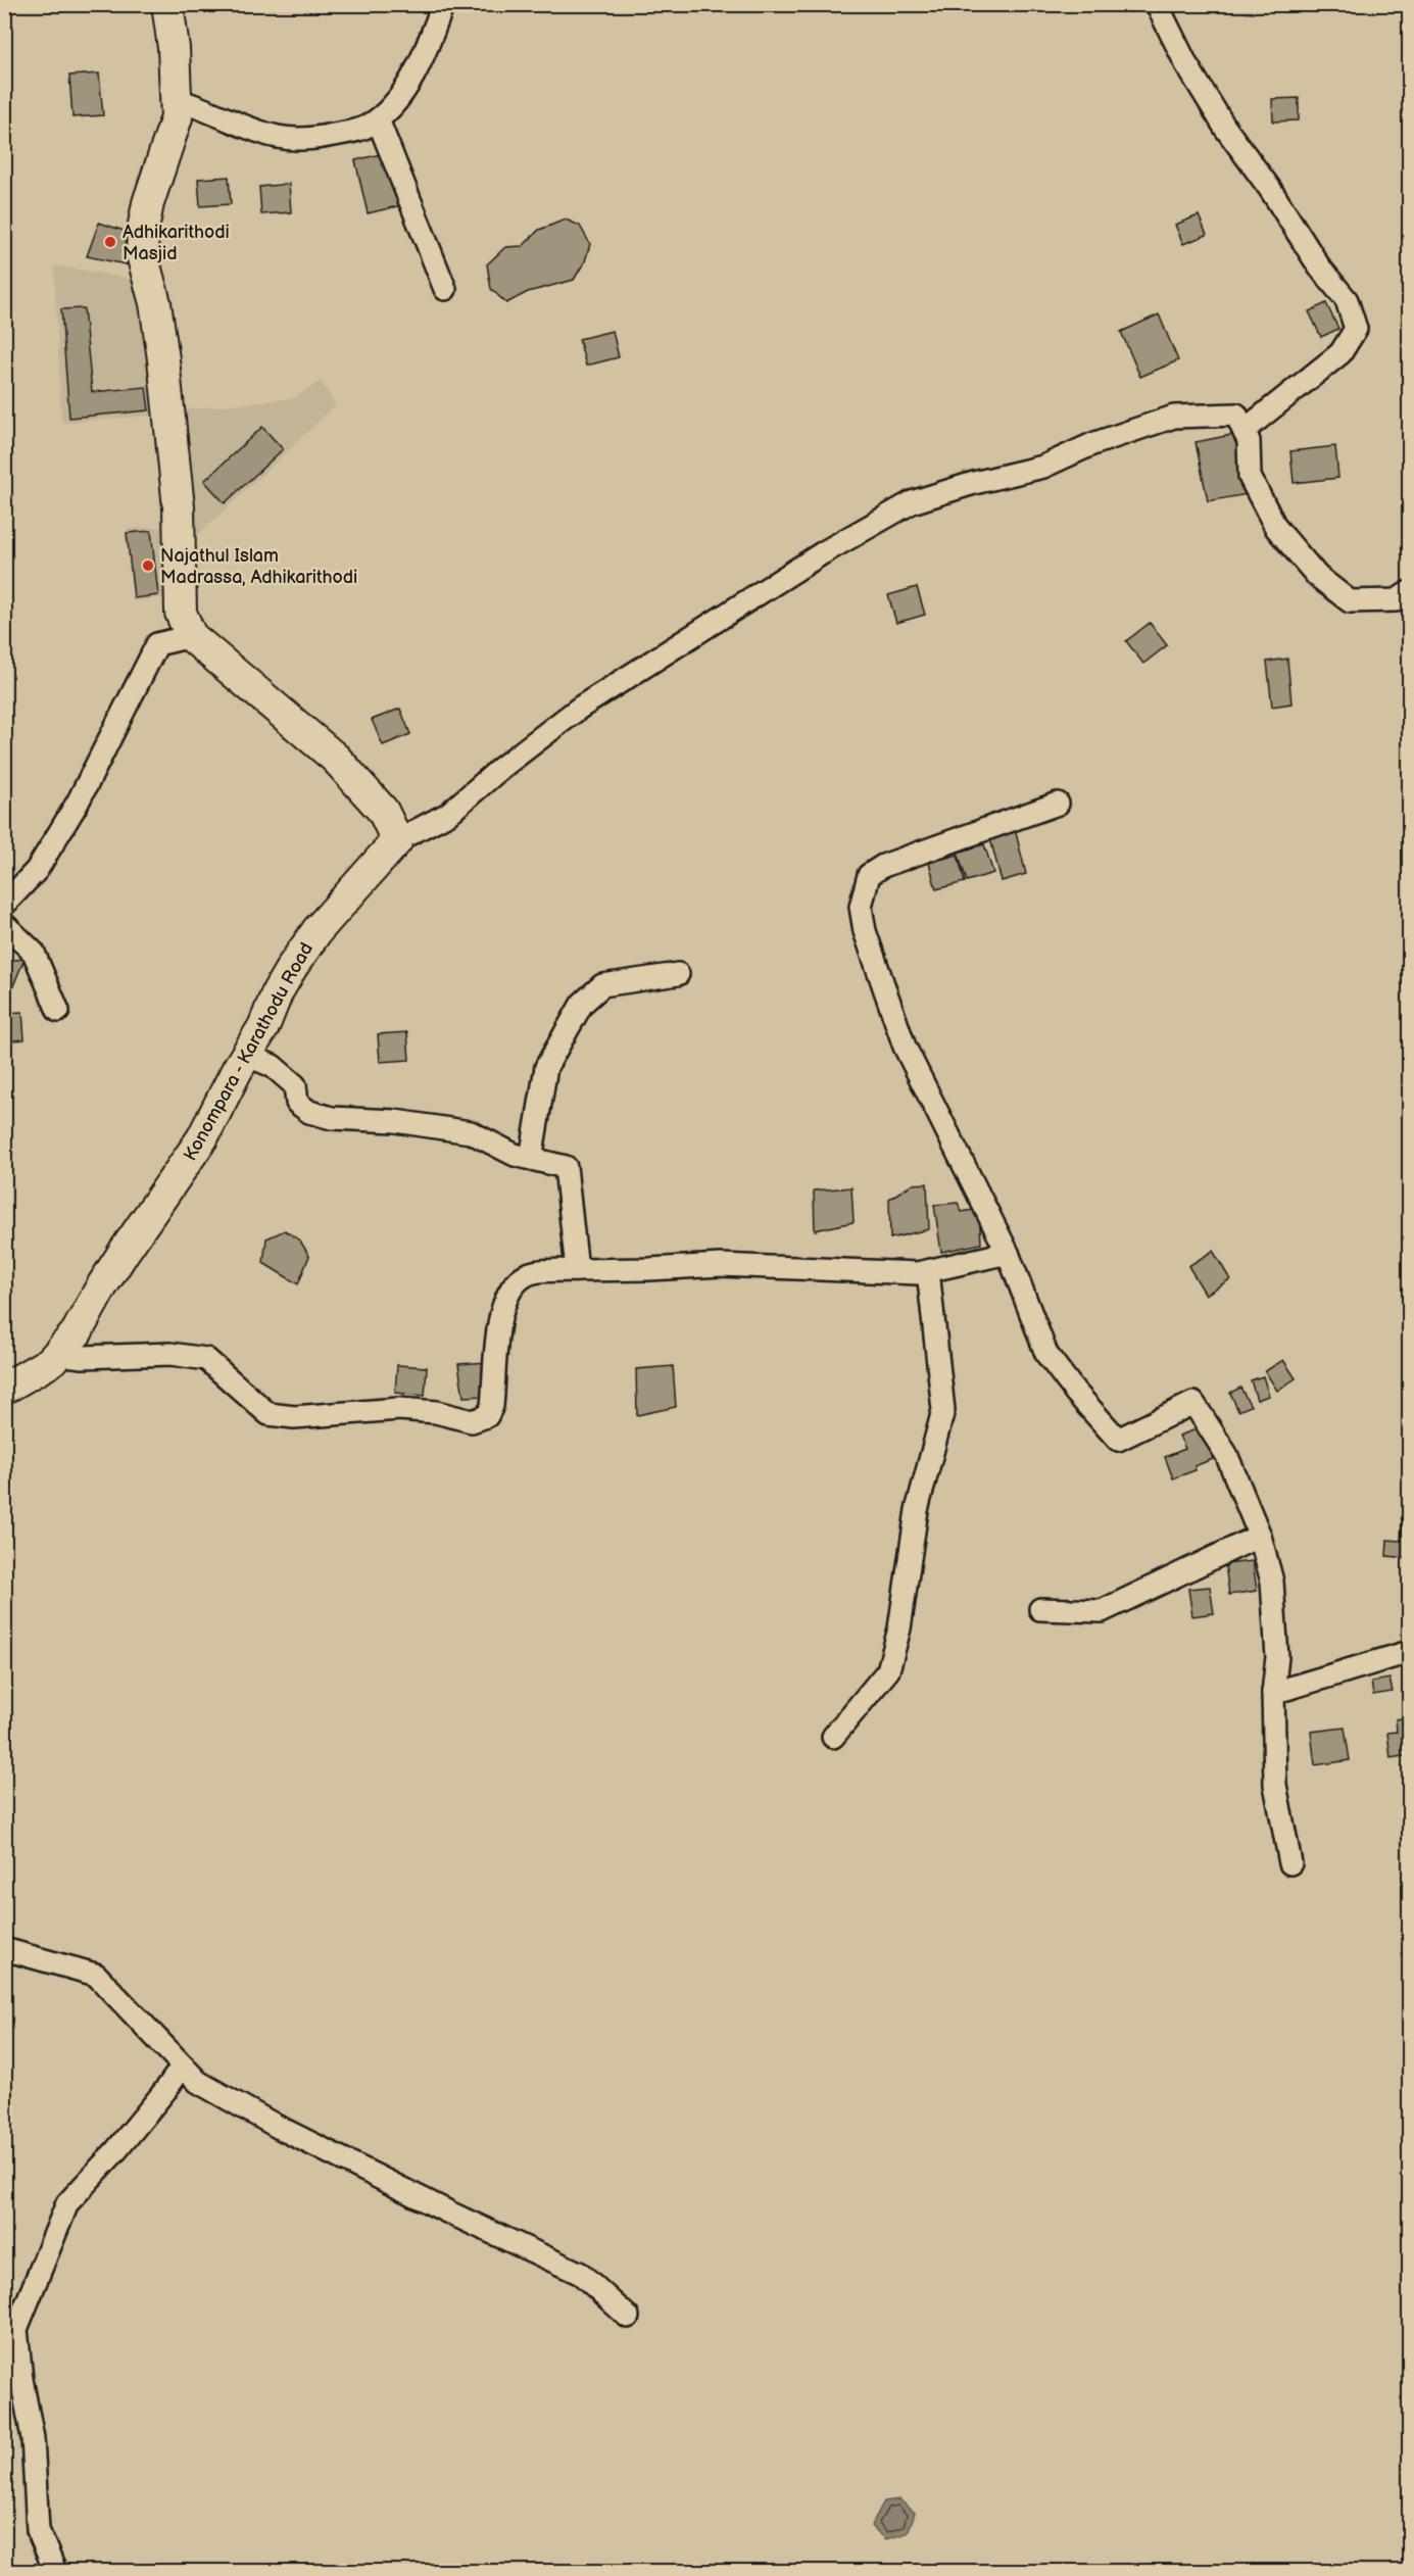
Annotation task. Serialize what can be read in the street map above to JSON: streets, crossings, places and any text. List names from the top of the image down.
{
  "streets": {
    "main road": ["Konompara - Karathodu Road"]
  },
  "places": ["Adhikarithodi Masjid", "Najathul Islam Madrassa, Adhikarithodi"]
}
